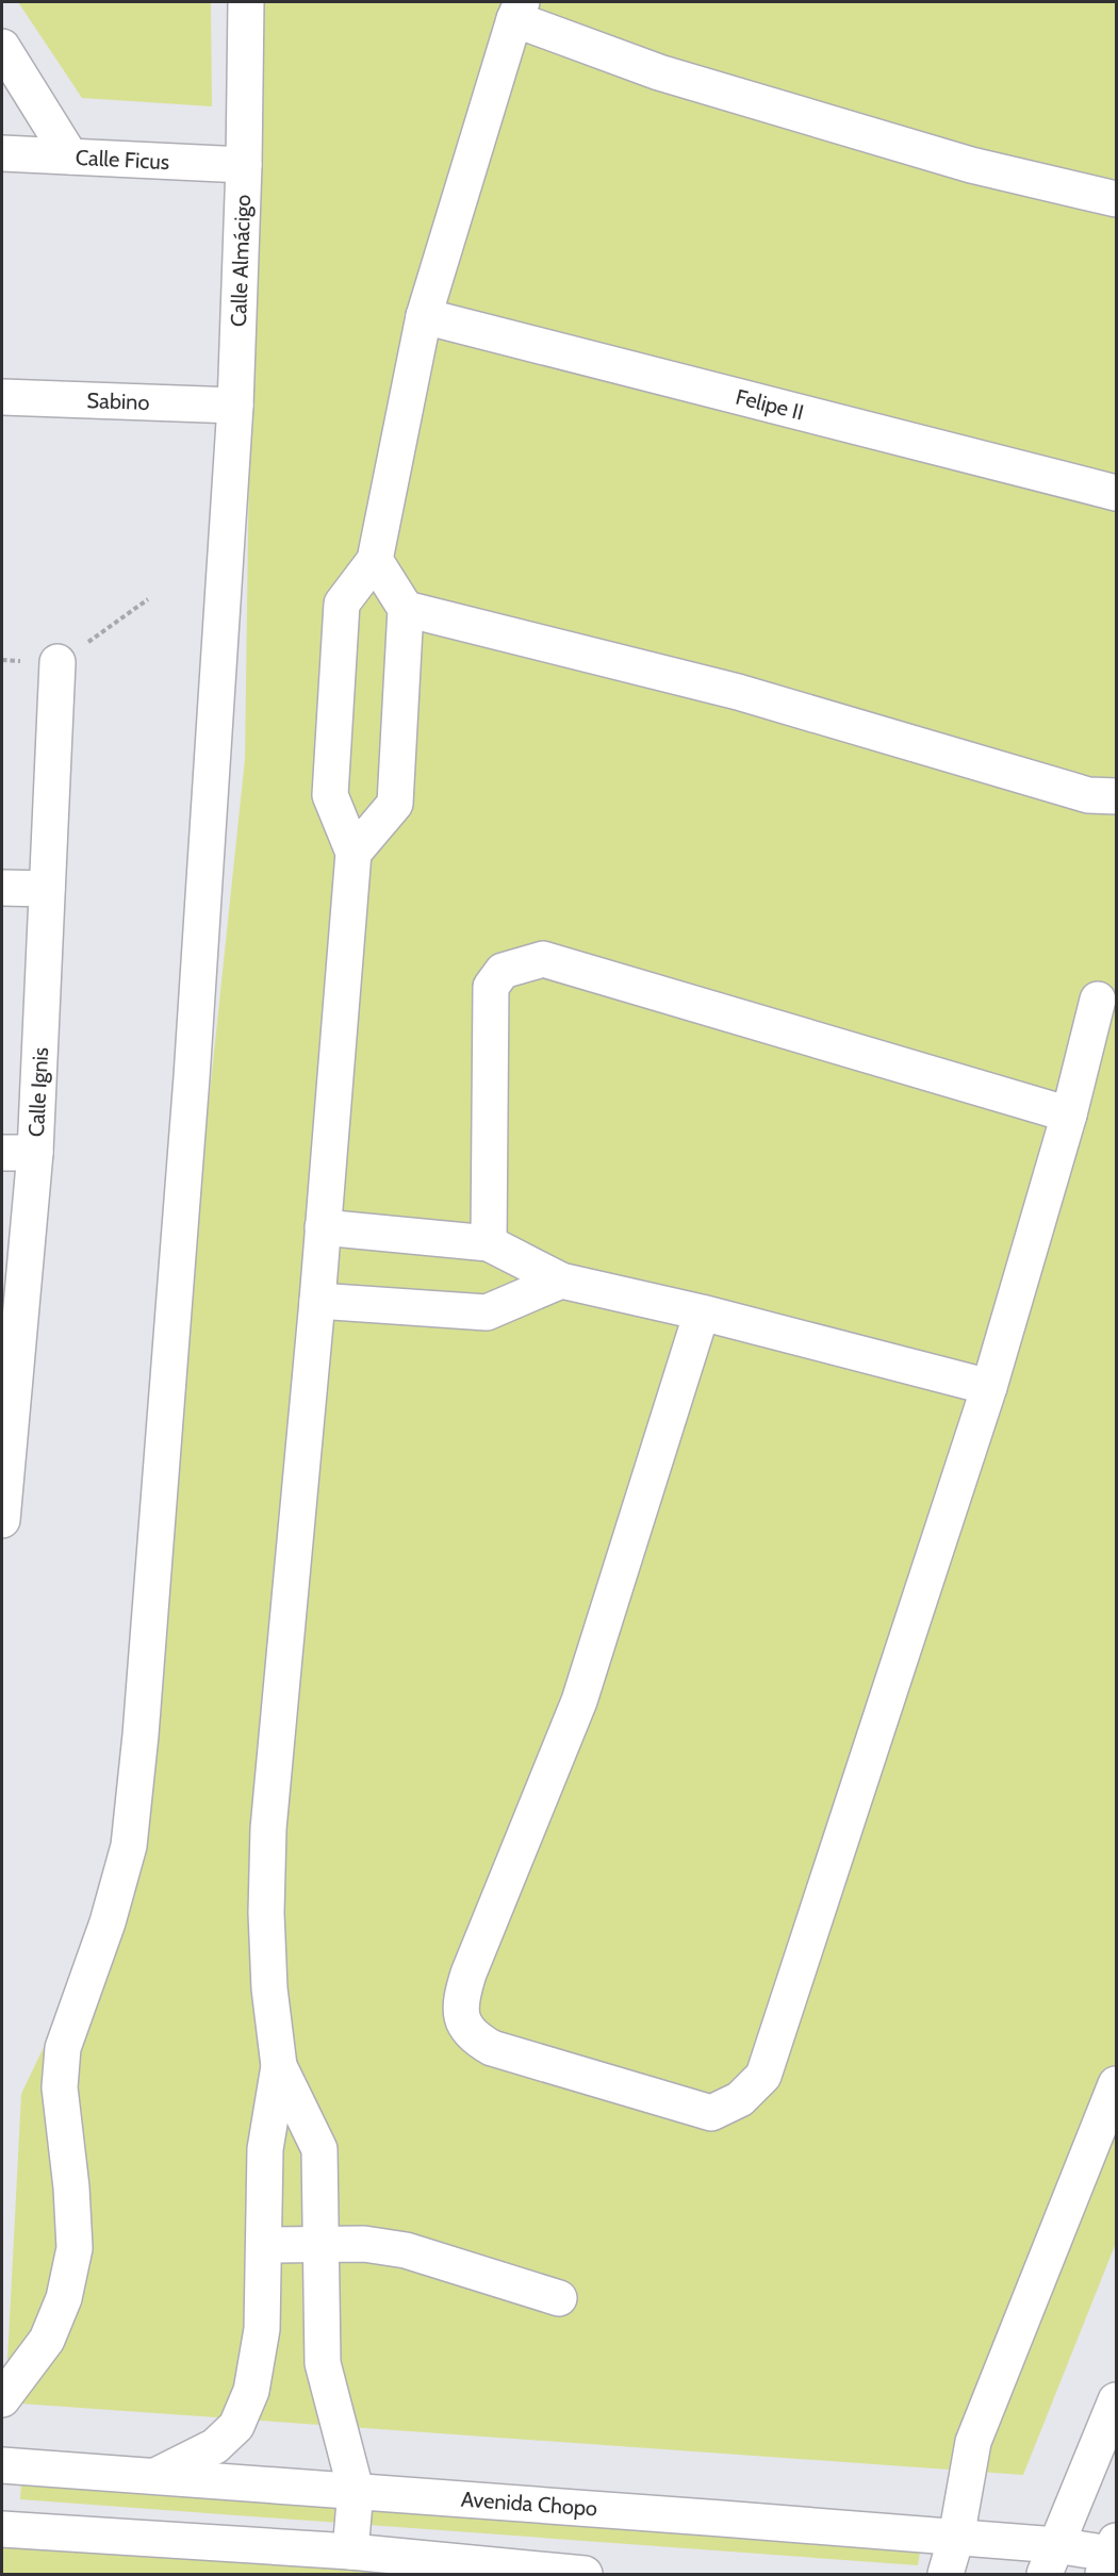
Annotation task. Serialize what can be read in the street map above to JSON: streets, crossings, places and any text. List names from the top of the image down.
{
  "streets": {
    "street": [
      "Calle Ficus",
      "Calle Almácigo",
      "Sabino",
      "Felipe II",
      "Calle Ignis",
      "Avenida Chopo"
    ]
  },
  "crossings": [
    ["Calle Ficus", "Calle Almácigo"],
    ["Calle Almácigo", "Sabino"]
  ]
}
